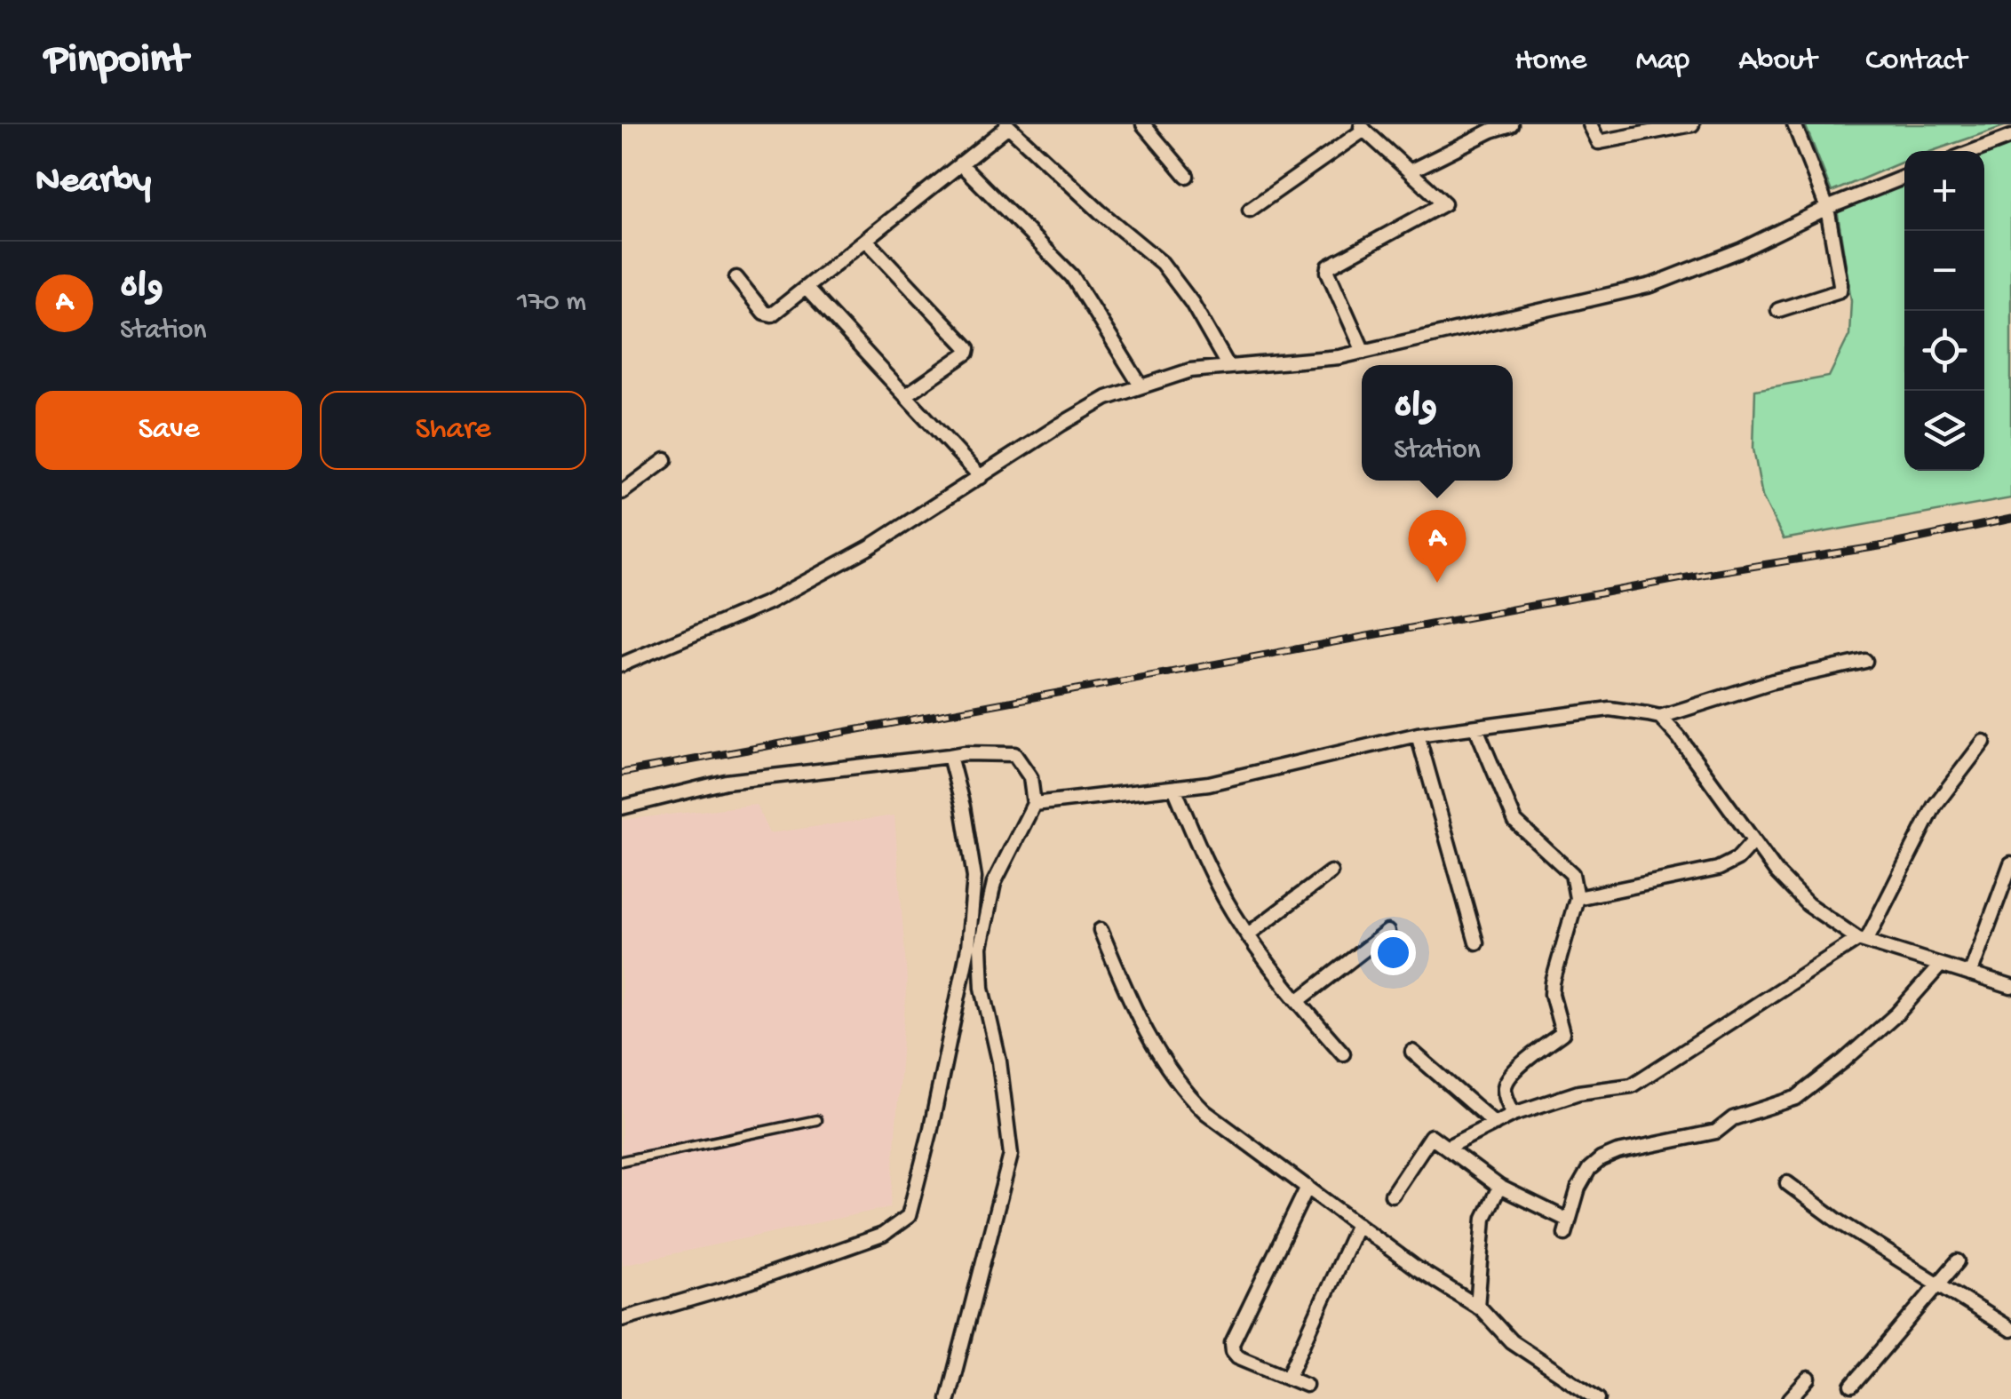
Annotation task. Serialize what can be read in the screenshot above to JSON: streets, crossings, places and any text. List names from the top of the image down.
{
  "page": {
    "header": "Pinpoint",
    "nav": [
      "Home",
      "Map",
      "About",
      "Contact"
    ],
    "heading": "Nearby",
    "map_buttons": ["+", "−"],
    "list": [
      {
        "mark": "A",
        "name": "واہ",
        "note": "Station",
        "value": "170 m"
      }
    ],
    "buttons": ["Save", "Share"],
    "popup": ["واہ", "Station"],
    "pins": "A"
  }
}
